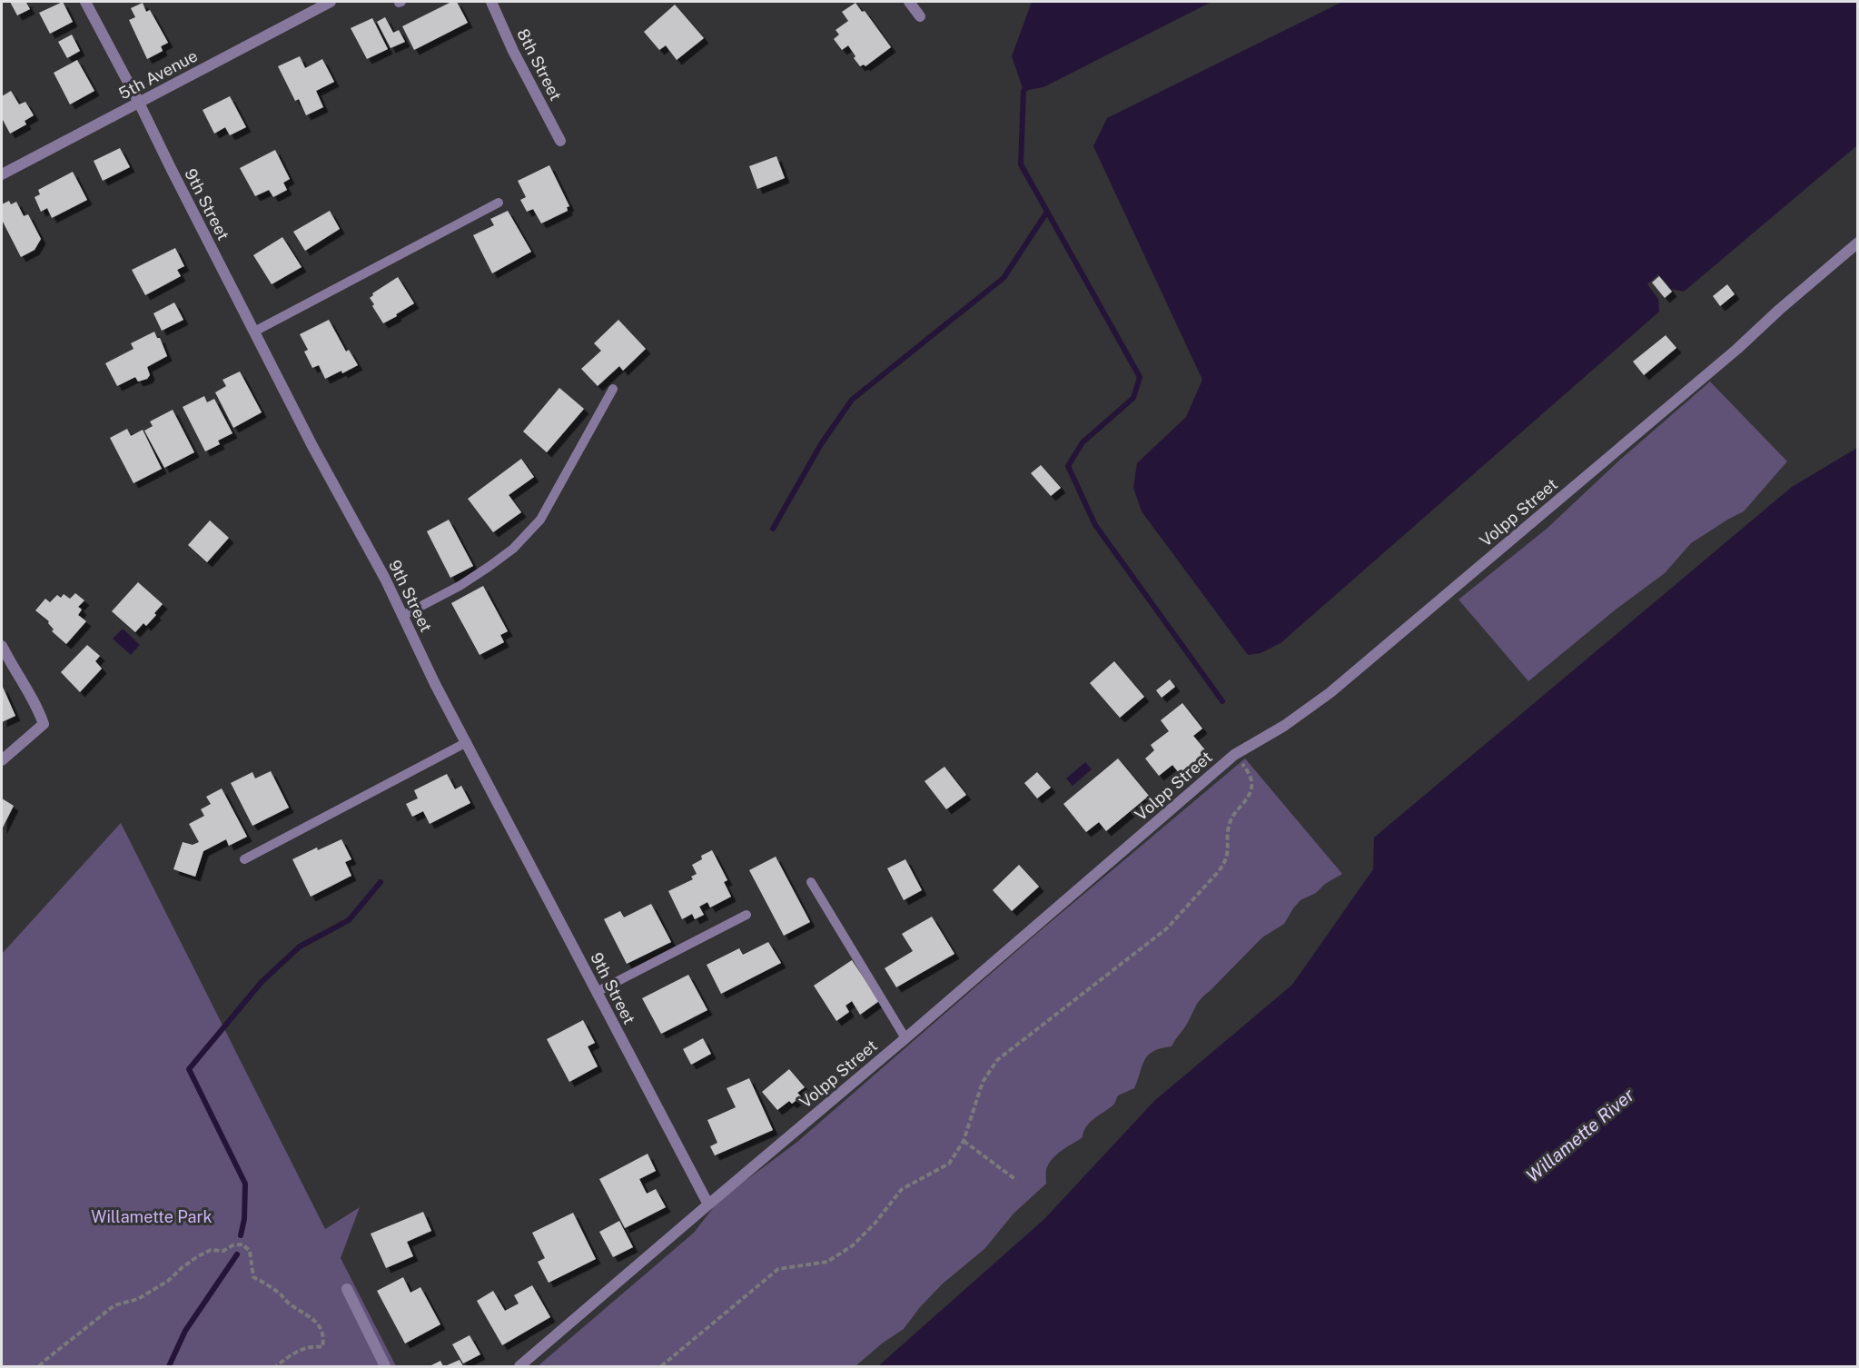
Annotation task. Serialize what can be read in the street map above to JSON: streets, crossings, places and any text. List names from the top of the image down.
{
  "streets": {
    "street": [
      "8th Street",
      "5th Avenue",
      "9th Street",
      "Volpp Street"
    ]
  },
  "crossings": [
    ["5th Avenue", "9th Street"],
    ["9th Street", "Volpp Street"]
  ],
  "water": ["Willamette River"],
  "parks": ["Willamette Park"]
}
